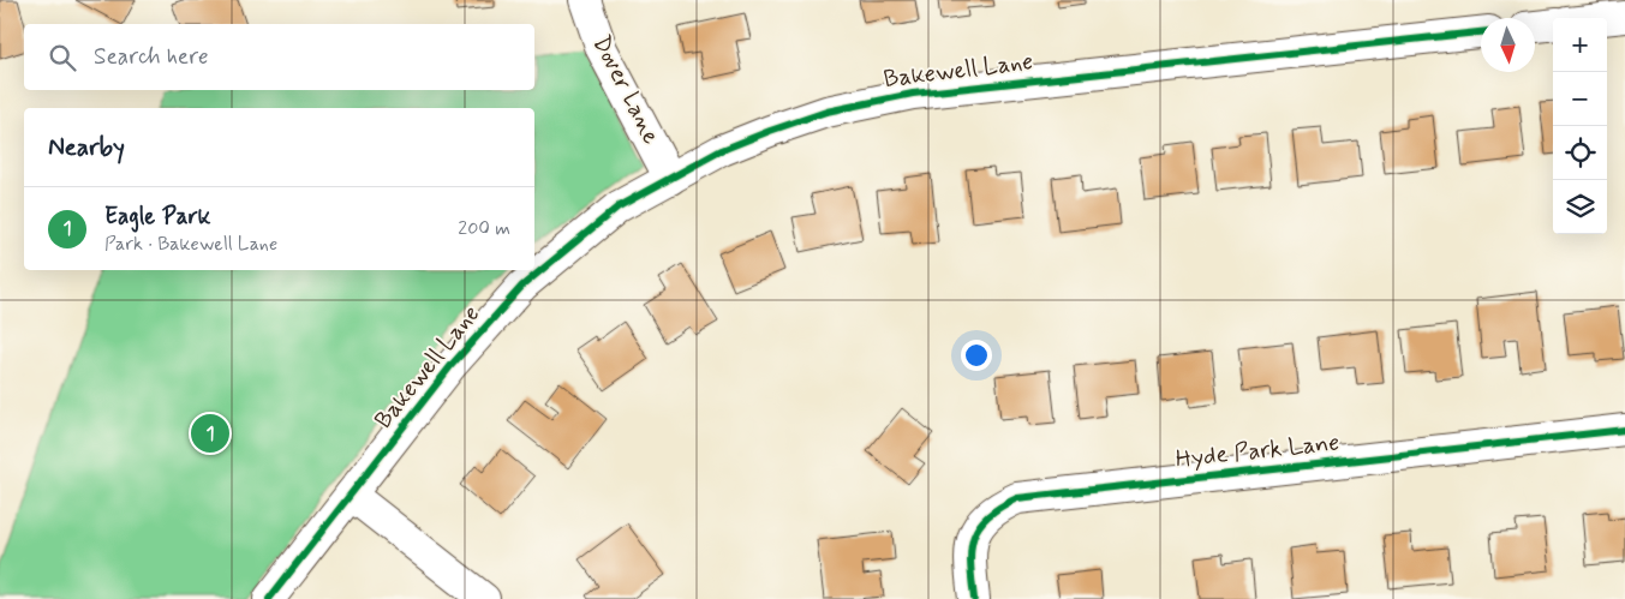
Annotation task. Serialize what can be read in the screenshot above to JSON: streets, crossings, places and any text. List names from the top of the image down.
{
  "streets": {
    "street": ["Bakewell Lane", "Dover Lane", "Hyde Park Lane"]
  },
  "crossings": [
    ["Bakewell Lane", "Dover Lane"]
  ],
  "north": "bottom",
  "page": {
    "map_buttons": ["+", "−"],
    "search": "Search here",
    "heading": "Nearby",
    "list": [
      {
        "mark": "1",
        "name": "Eagle Park",
        "note": "Park · Bakewell Lane",
        "value": "200 m"
      }
    ],
    "pins": "1"
  }
}
